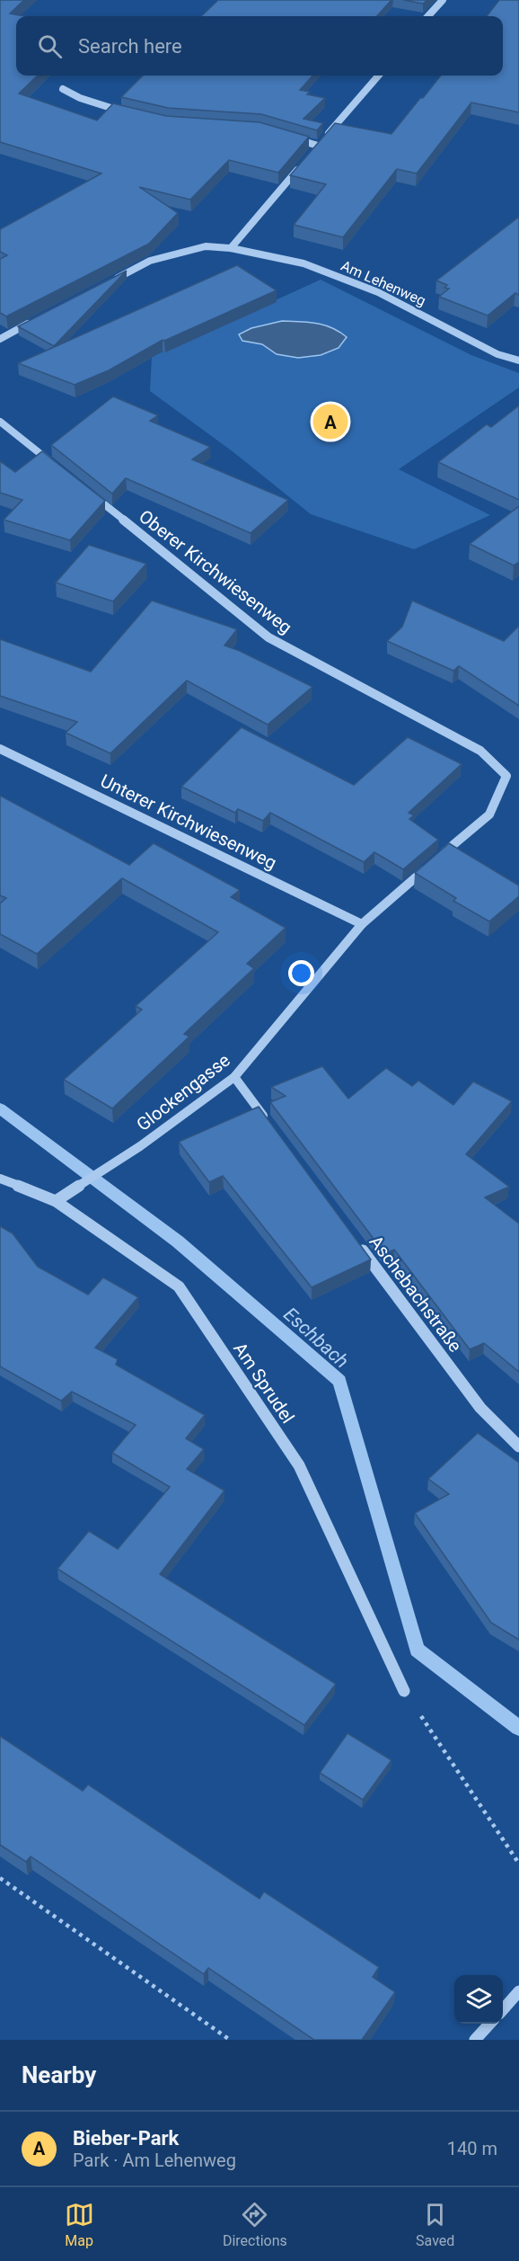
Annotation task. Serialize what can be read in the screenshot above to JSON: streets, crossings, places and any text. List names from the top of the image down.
{
  "streets": {
    "street": [
      "Am Lehenweg",
      "Oberer Kirchwiesenweg",
      "Unterer Kirchwiesenweg",
      "Glockengasse",
      "Aschebachstraße",
      "Am Sprudel"
    ]
  },
  "crossings": [
    ["Oberer Kirchwiesenweg", "Glockengasse"],
    ["Unterer Kirchwiesenweg", "Glockengasse"],
    ["Glockengasse", "Am Sprudel"]
  ],
  "water": ["Eschbach"],
  "page": {
    "search": "Search here",
    "pins": "A",
    "heading": "Nearby",
    "list": [
      {
        "mark": "A",
        "name": "Bieber-Park",
        "note": "Park · Am Lehenweg",
        "value": "140 m"
      }
    ],
    "nav": ["Map", "Directions", "Saved"]
  }
}
